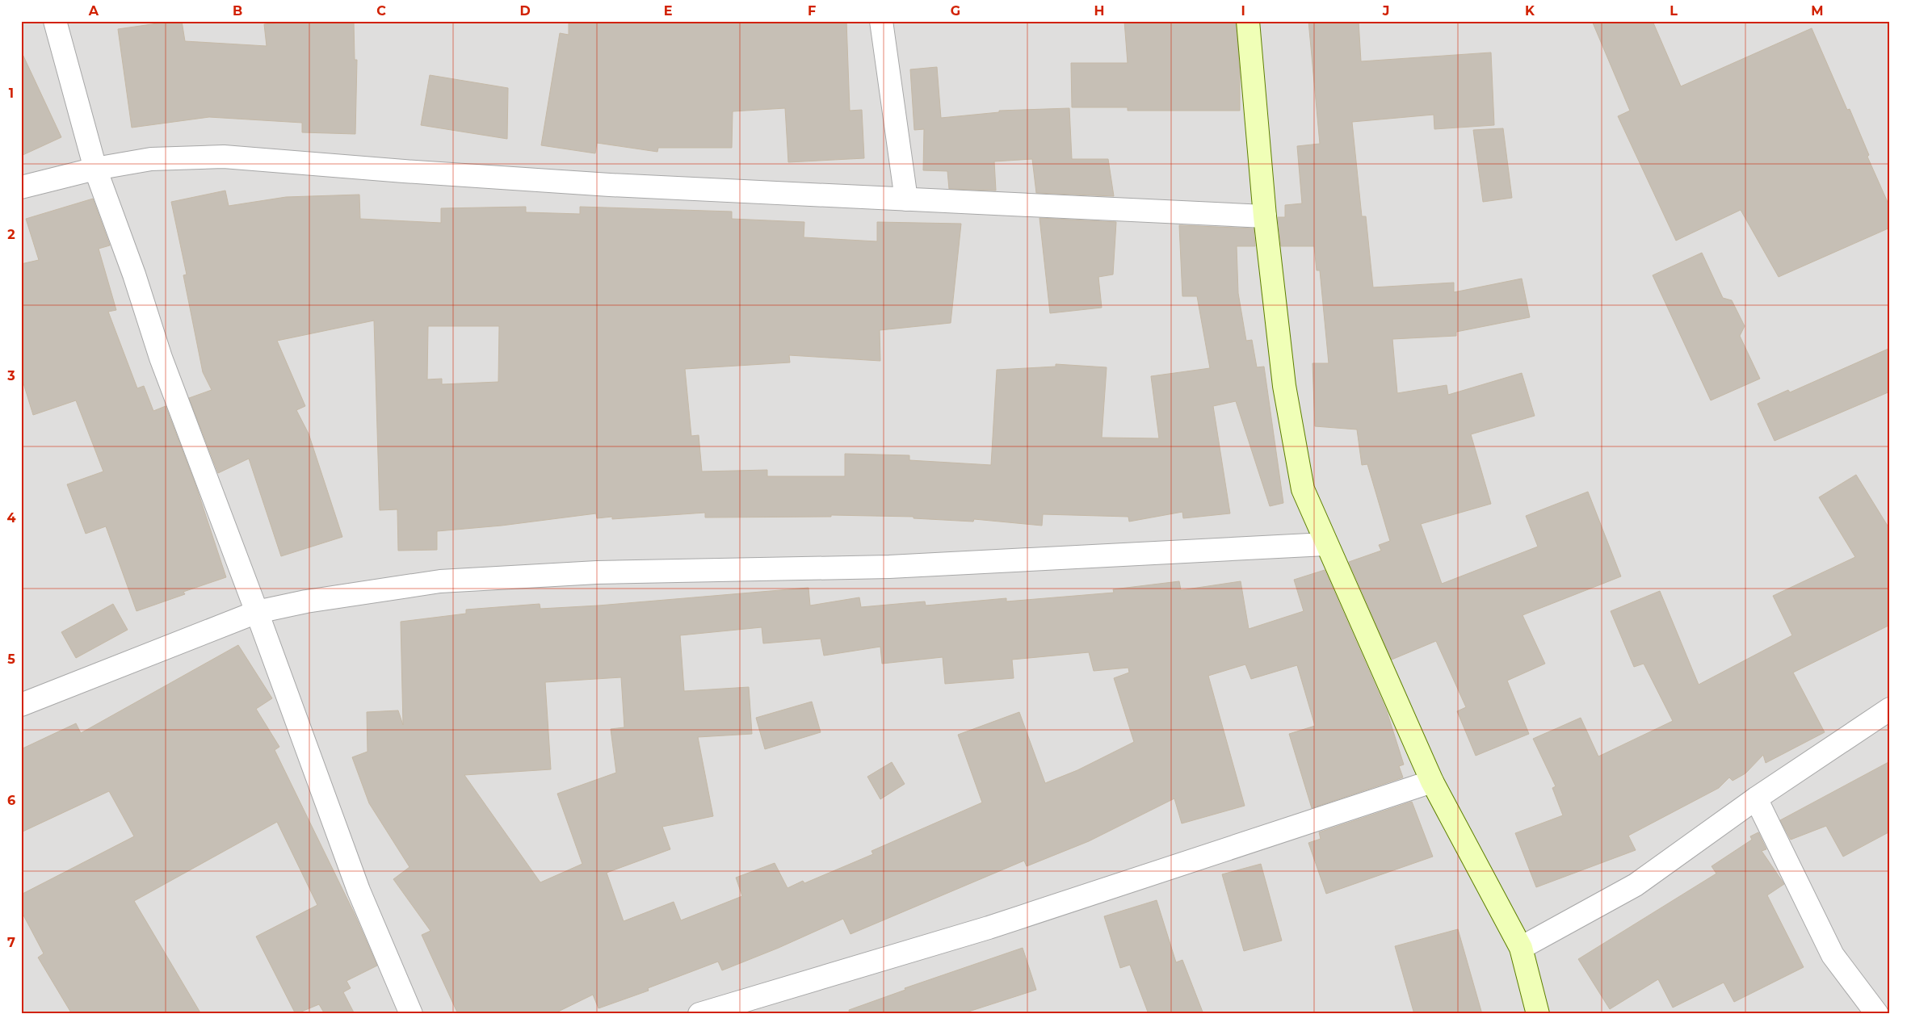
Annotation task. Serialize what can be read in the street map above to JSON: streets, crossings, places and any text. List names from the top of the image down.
{
  "grid": {
    "columns": [
      "A",
      "B",
      "C",
      "D",
      "E",
      "F",
      "G",
      "H",
      "I",
      "J",
      "K",
      "L",
      "M"
    ],
    "rows": [
      "1",
      "2",
      "3",
      "4",
      "5",
      "6",
      "7"
    ]
  }
}
